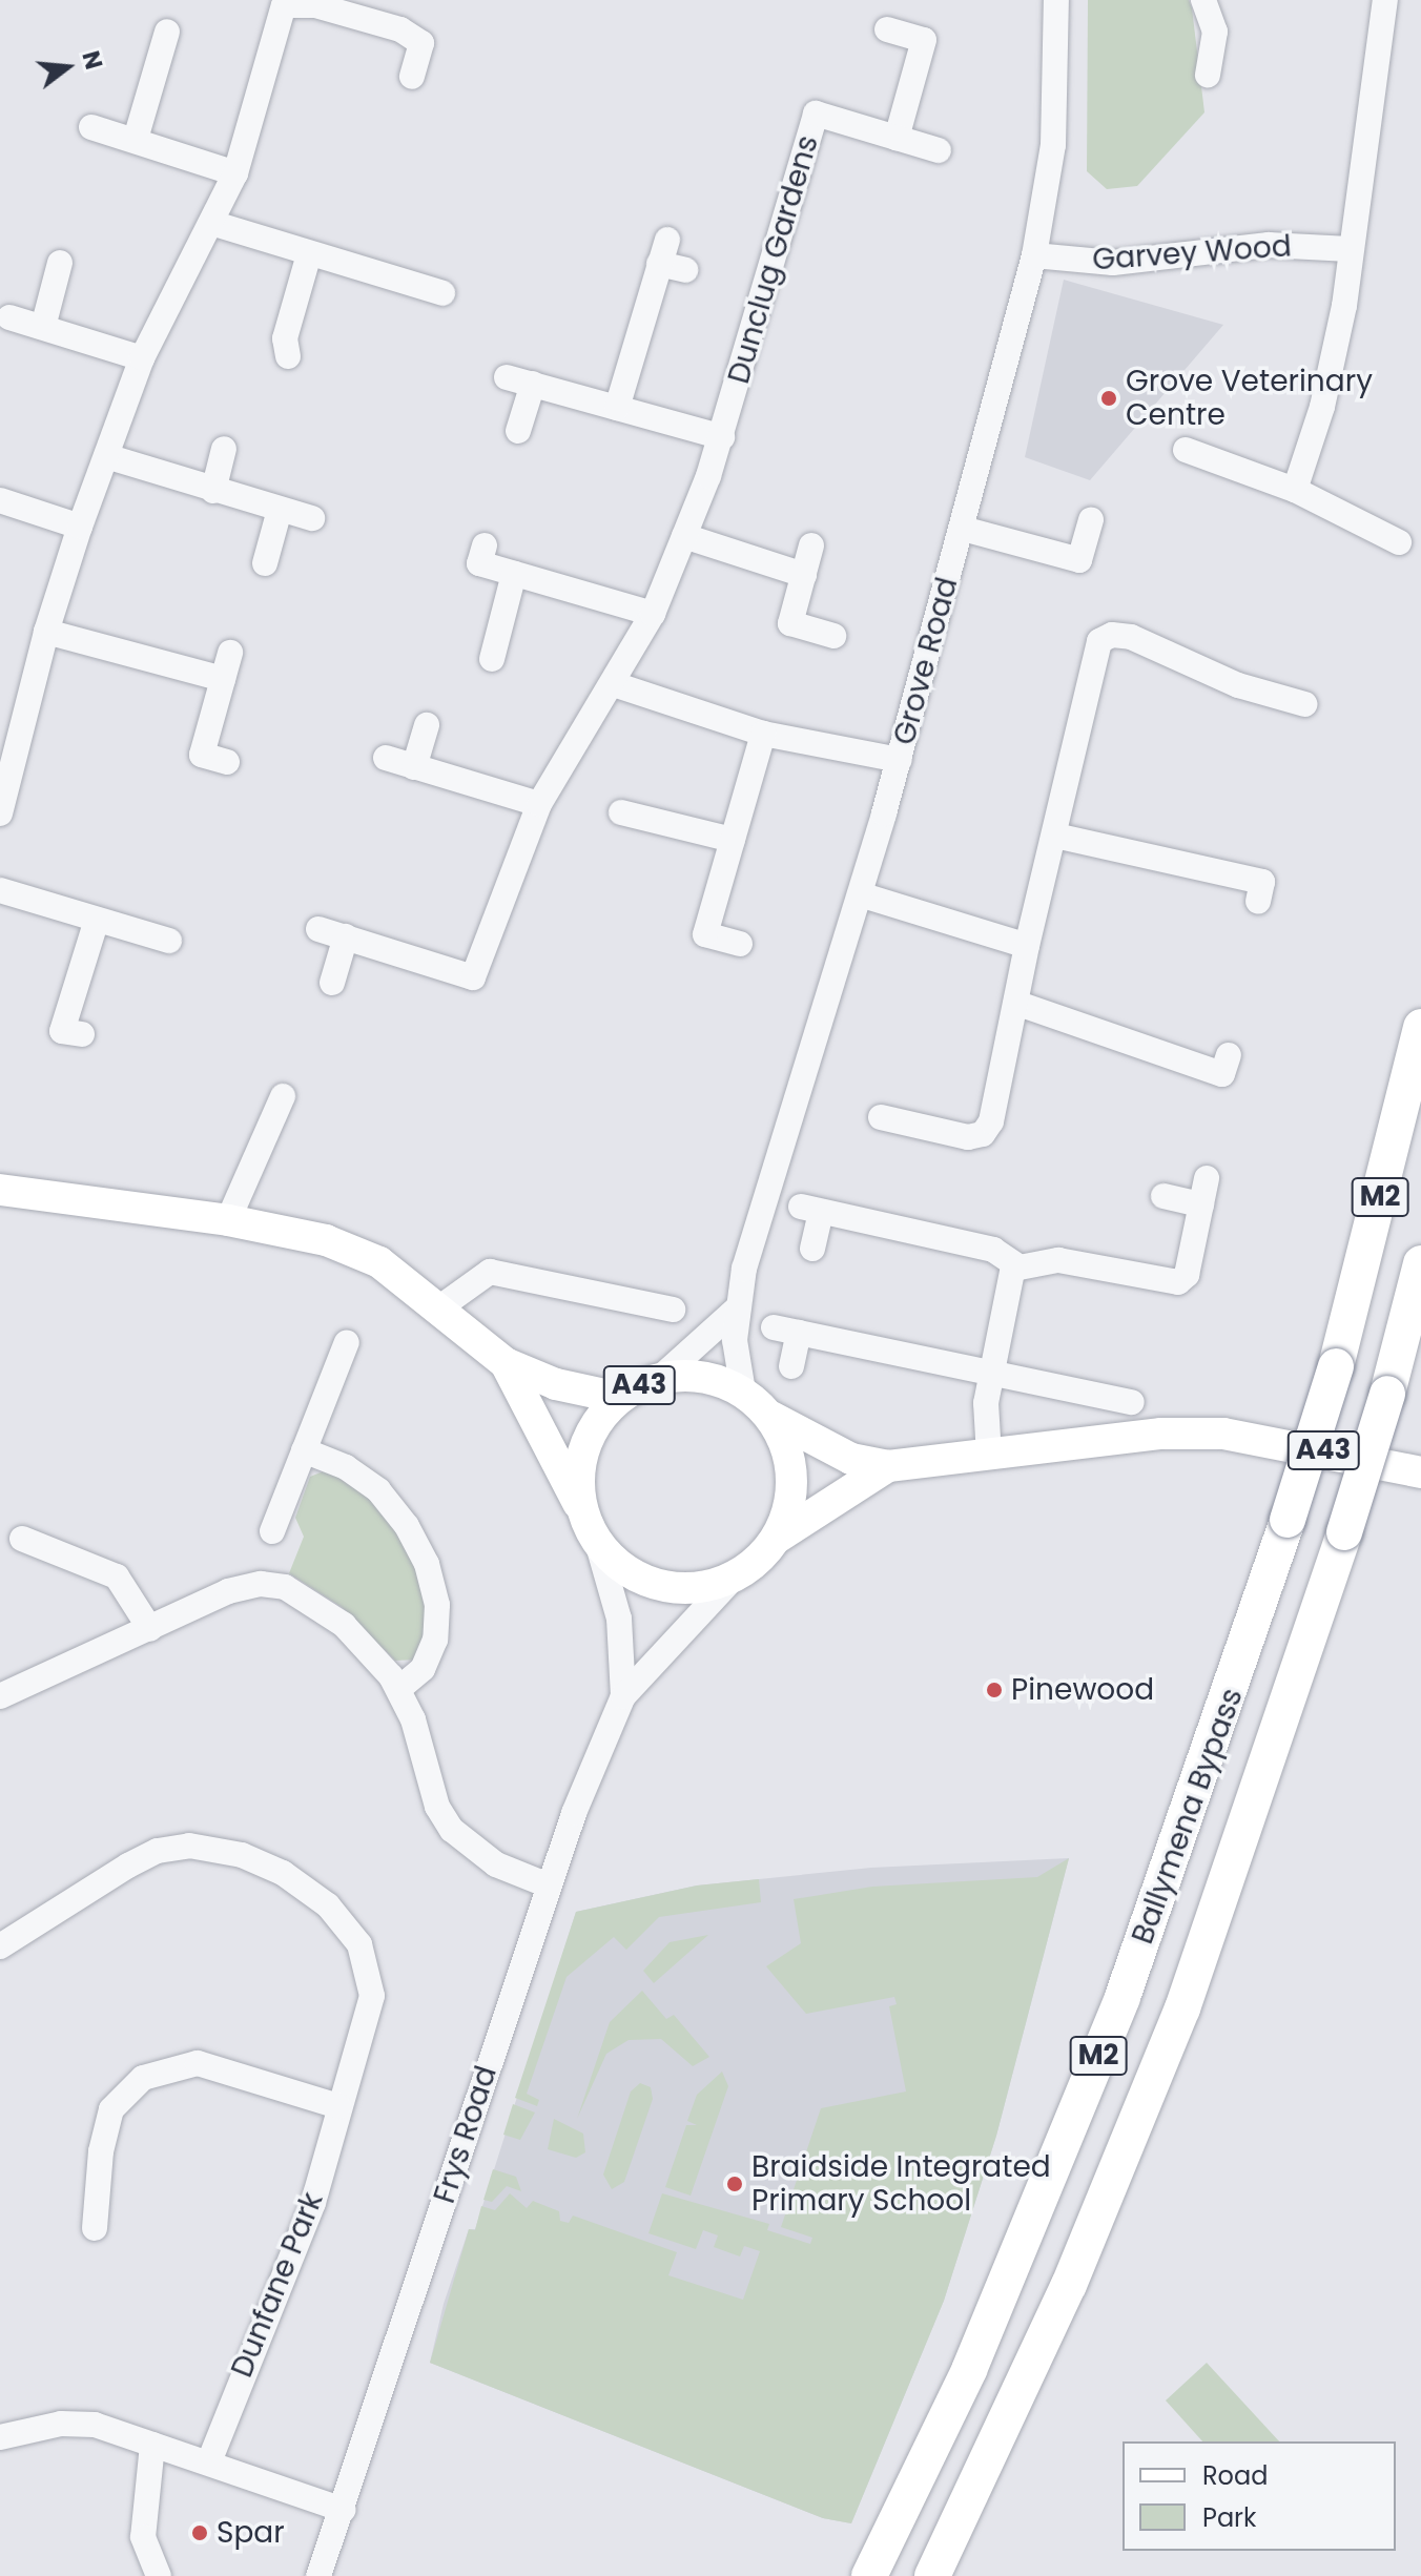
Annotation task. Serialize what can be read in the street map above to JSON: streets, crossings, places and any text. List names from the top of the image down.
{
  "streets": {
    "highway": ["M2", "Ballymena Bypass"],
    "main road": ["A43"],
    "street": [
      "Garvey Wood",
      "Dunclug Gardens",
      "Grove Road",
      "Frys Road",
      "Dunfane Park"
    ]
  },
  "crossings": [
    ["Garvey Wood", "Grove Road"],
    ["Grove Road", "A43"],
    ["Grove Road", "Frys Road"],
    ["A43", "Frys Road"]
  ],
  "places": [
    "Grove Veterinary Centre",
    "Pinewood",
    "Braidside Integrated Primary School",
    "Spar"
  ],
  "legend": ["Road", "Park"],
  "north": "right"
}
